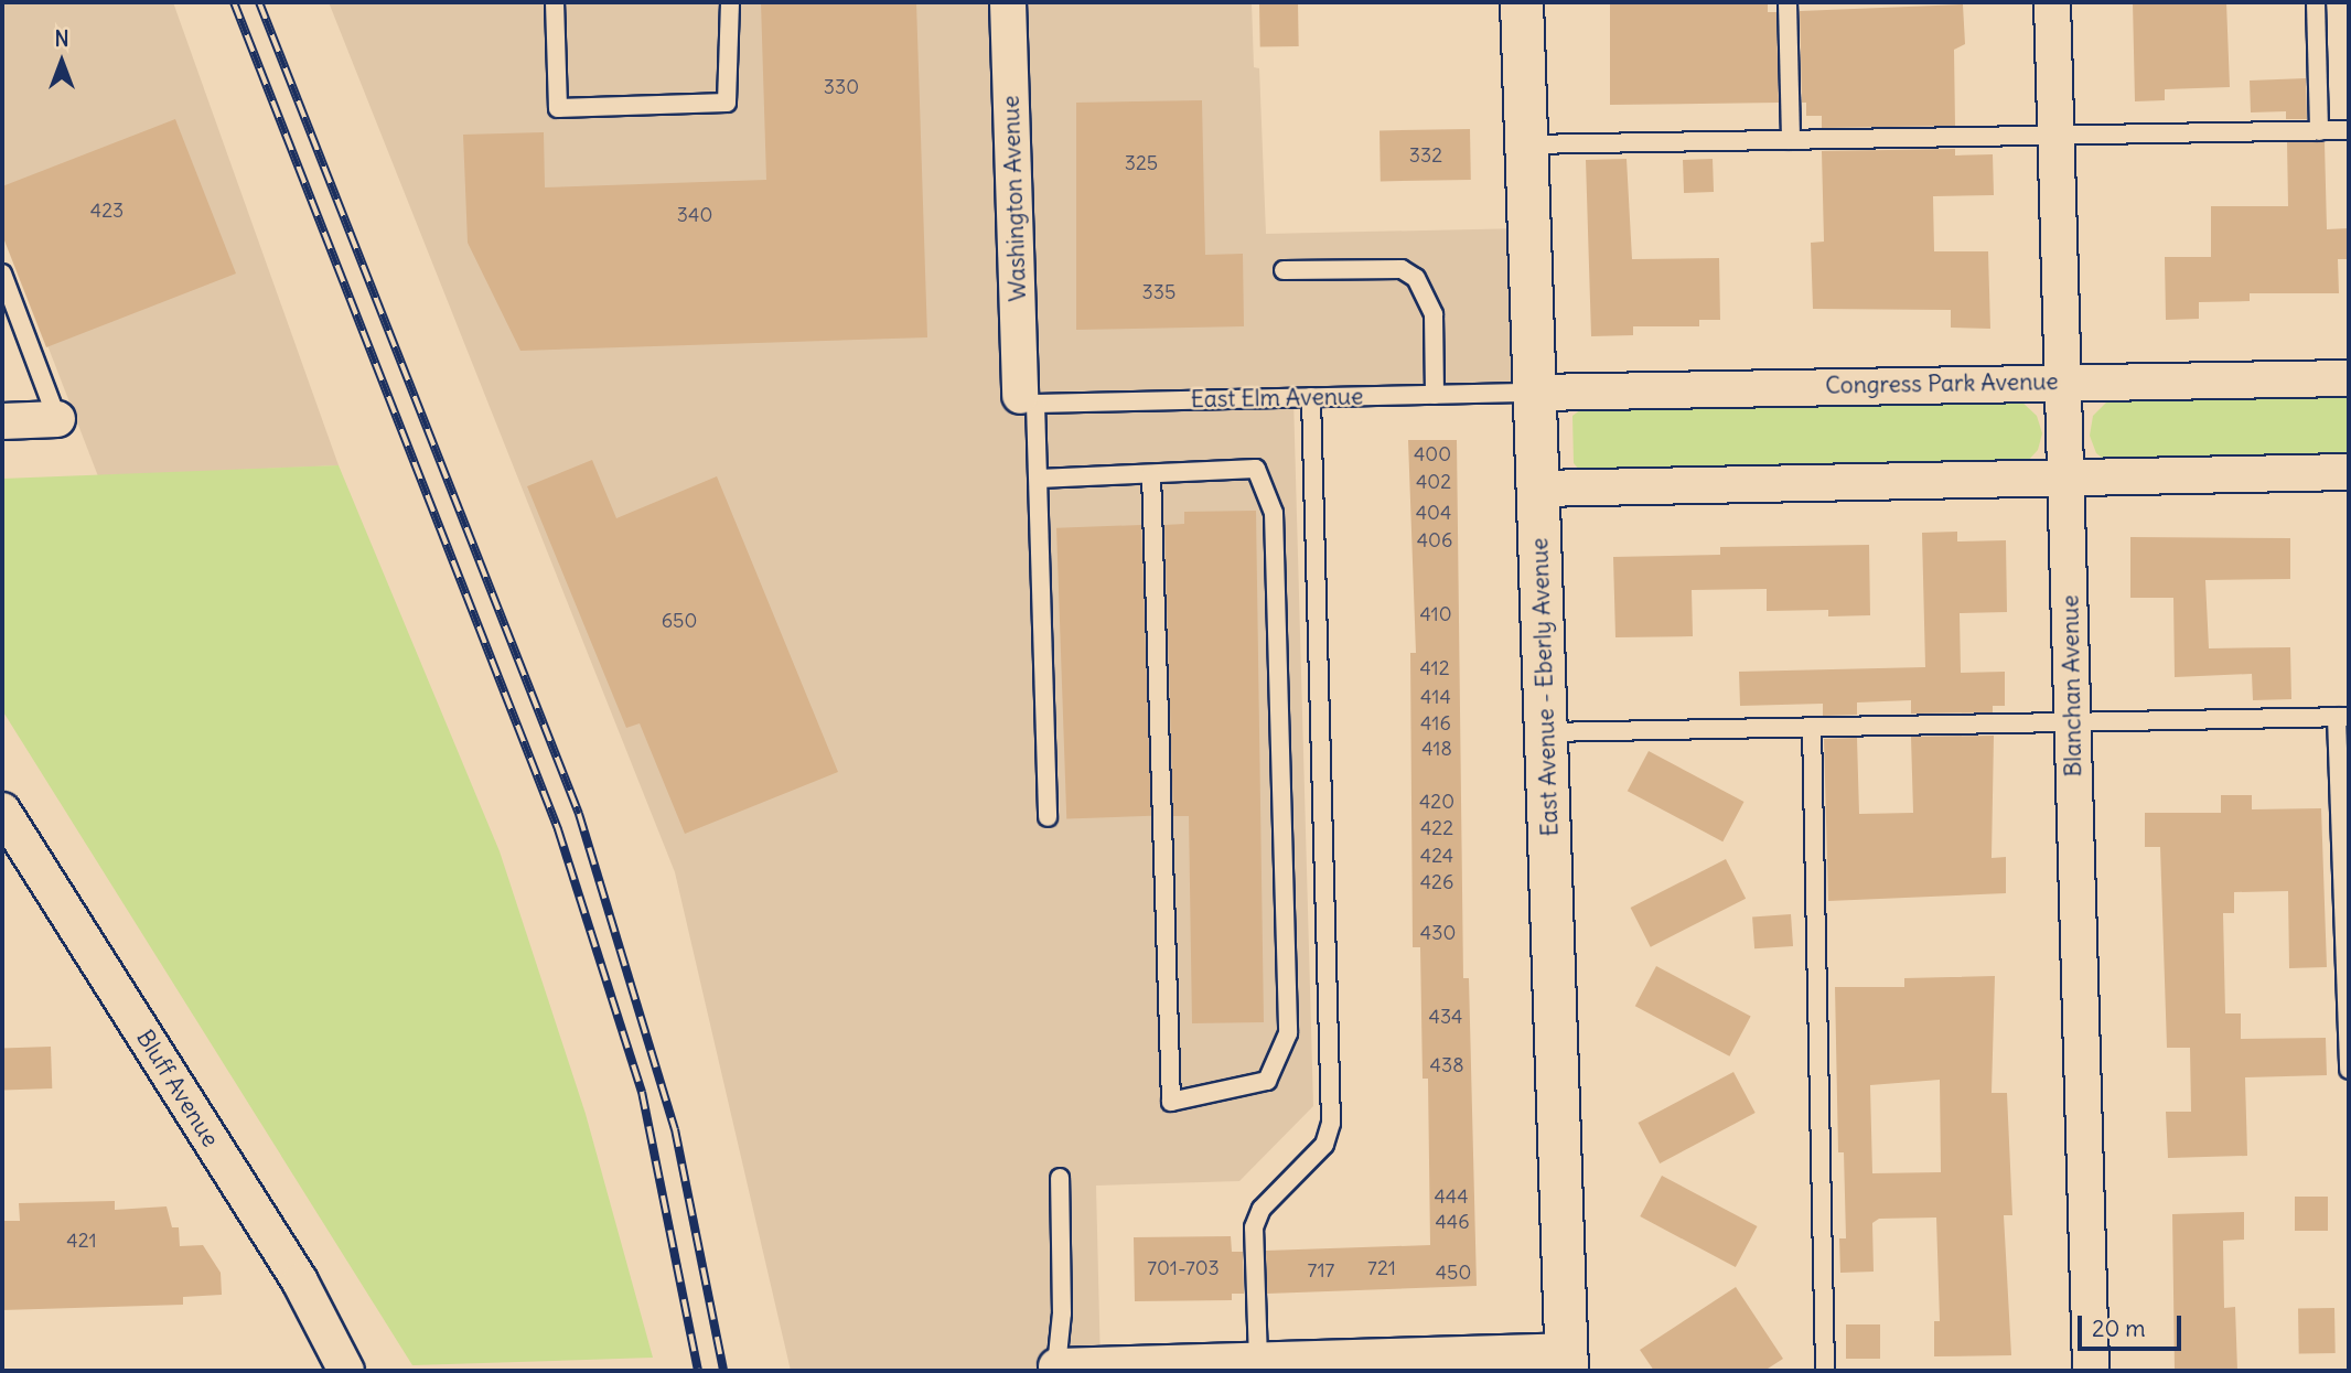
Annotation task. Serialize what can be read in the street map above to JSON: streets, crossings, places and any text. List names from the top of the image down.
{
  "streets": {
    "main road": ["East Avenue - Eberly Avenue"],
    "street": [
      "Washington Avenue",
      "Congress Park Avenue",
      "Blanchan Avenue",
      "Bluff Avenue"
    ],
    "lane": ["East Elm Avenue"]
  },
  "crossings": [
    ["Washington Avenue", "East Elm Avenue"],
    ["Congress Park Avenue", "East Elm Avenue"],
    ["Congress Park Avenue", "Blanchan Avenue"],
    ["Congress Park Avenue", "East Avenue - Eberly Avenue"],
    ["East Elm Avenue", "East Avenue - Eberly Avenue"]
  ],
  "house_numbers": [
    "330",
    "332",
    "325",
    "423",
    "340",
    "335",
    "400",
    "402",
    "404",
    "406",
    "410",
    "650",
    "412",
    "414",
    "416",
    "418",
    "420",
    "422",
    "424",
    "426",
    "430",
    "434",
    "438",
    "444",
    "446",
    "421",
    "701-703",
    "721",
    "717",
    "450"
  ],
  "scale_bar": "20 m",
  "north": "top"
}
